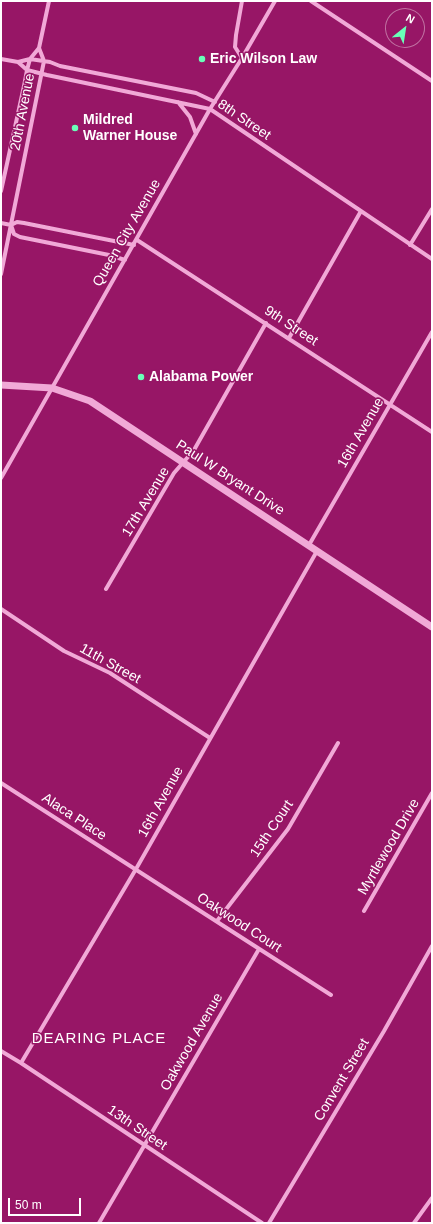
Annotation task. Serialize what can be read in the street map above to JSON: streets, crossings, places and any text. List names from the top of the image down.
{
  "streets": {
    "street": [
      "20th Avenue",
      "8th Street",
      "Queen City Avenue",
      "9th Street",
      "16th Avenue",
      "Paul W Bryant Drive",
      "17th Avenue",
      "11th Street",
      "Alaca Place",
      "15th Court",
      "Myrtlewood Drive",
      "Oakwood Court",
      "Oakwood Avenue",
      "Convent Street",
      "13th Street"
    ]
  },
  "crossings": [
    ["20th Avenue", "8th Street"],
    ["8th Street", "Queen City Avenue"],
    ["Queen City Avenue", "9th Street"],
    ["Queen City Avenue", "Paul W Bryant Drive"],
    ["9th Street", "16th Avenue"],
    ["9th Street", "17th Avenue"],
    ["16th Avenue", "Paul W Bryant Drive"],
    ["16th Avenue", "11th Street"],
    ["16th Avenue", "Alaca Place"],
    ["16th Avenue", "Oakwood Court"],
    ["16th Avenue", "13th Street"],
    ["Paul W Bryant Drive", "17th Avenue"],
    ["Alaca Place", "Oakwood Court"],
    ["15th Court", "Oakwood Court"],
    ["Oakwood Court", "Oakwood Avenue"],
    ["Oakwood Avenue", "13th Street"]
  ],
  "districts": ["DEARING PLACE"],
  "places": ["Eric Wilson Law", "Mildred Warner House", "Alabama Power"],
  "scale_bar": "50 m",
  "north": "top right"
}
